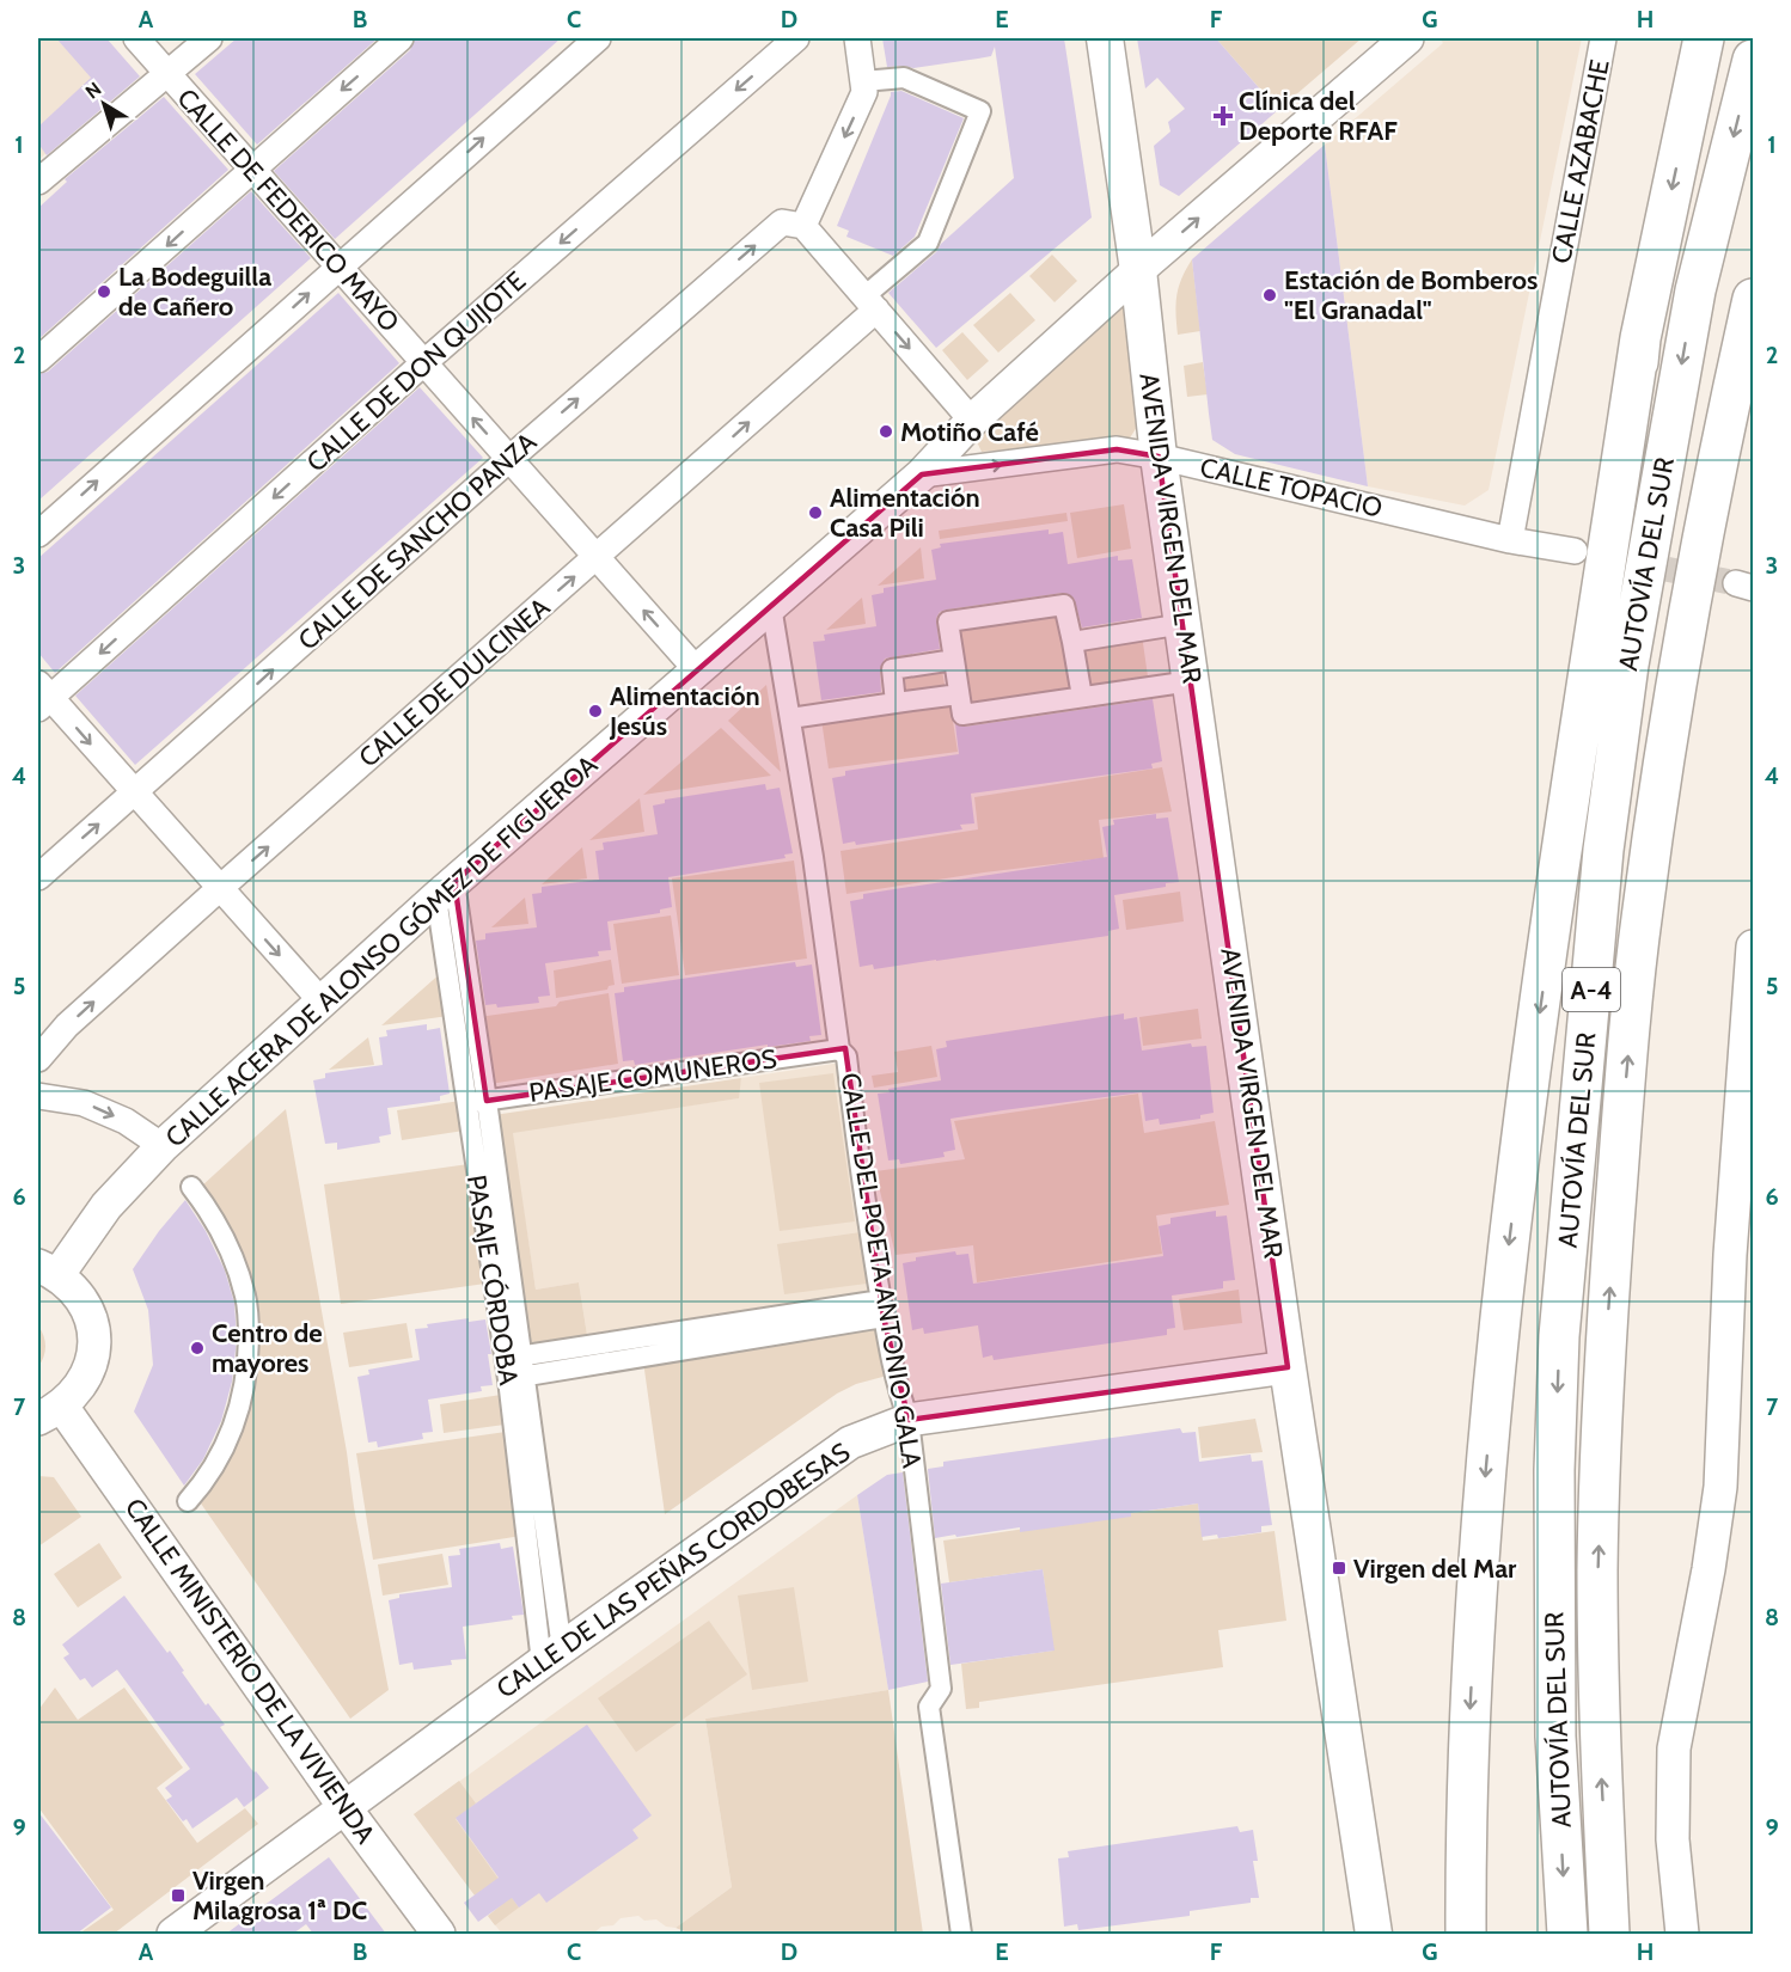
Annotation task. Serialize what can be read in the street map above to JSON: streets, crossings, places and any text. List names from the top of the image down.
{
  "streets": {
    "highway": ["AUTOVÍA DEL SUR", "A-4"],
    "main road": ["AVENIDA VIRGEN DEL MAR"],
    "street": [
      "CALLE AZABACHE",
      "CALLE DE FEDERICO MAYO",
      "CALLE DE DON QUIJOTE",
      "CALLE TOPACIO",
      "CALLE DE SANCHO PANZA",
      "CALLE DE DULCINEA",
      "CALLE ACERA DE ALONSO GÓMEZ DE FIGUEROA",
      "PASAJE COMUNEROS",
      "CALLE DEL POETA ANTONIO GALA",
      "PASAJE CÓRDOBA",
      "CALLE DE LAS PEÑAS CORDOBESAS",
      "CALLE MINISTERIO DE LA VIVIENDA"
    ]
  },
  "crossings": [
    ["CALLE AZABACHE", "CALLE TOPACIO"],
    ["CALLE DE FEDERICO MAYO", "CALLE DE DON QUIJOTE"],
    ["CALLE DE FEDERICO MAYO", "CALLE DE SANCHO PANZA"],
    ["CALLE DE FEDERICO MAYO", "CALLE DE DULCINEA"],
    ["CALLE DE FEDERICO MAYO", "CALLE ACERA DE ALONSO GÓMEZ DE FIGUEROA"],
    ["CALLE TOPACIO", "AVENIDA VIRGEN DEL MAR"],
    ["CALLE TOPACIO", "CALLE ACERA DE ALONSO GÓMEZ DE FIGUEROA"],
    ["AVENIDA VIRGEN DEL MAR", "CALLE ACERA DE ALONSO GÓMEZ DE FIGUEROA"],
    ["AVENIDA VIRGEN DEL MAR", "CALLE DE LAS PEÑAS CORDOBESAS"],
    ["CALLE ACERA DE ALONSO GÓMEZ DE FIGUEROA", "CALLE DEL POETA ANTONIO GALA"],
    ["CALLE ACERA DE ALONSO GÓMEZ DE FIGUEROA", "PASAJE CÓRDOBA"],
    ["PASAJE COMUNEROS", "CALLE DEL POETA ANTONIO GALA"],
    ["PASAJE COMUNEROS", "PASAJE CÓRDOBA"],
    ["CALLE DEL POETA ANTONIO GALA", "CALLE DE LAS PEÑAS CORDOBESAS"],
    ["CALLE DE LAS PEÑAS CORDOBESAS", "CALLE MINISTERIO DE LA VIVIENDA"]
  ],
  "one_way": ["CALLE TOPACIO", "CALLE DE SANCHO PANZA", "CALLE DE DULCINEA"],
  "places": {
    "health": ["Clínica del Deporte RFAF"],
    "other": [
      "La Bodeguilla de Cañero",
      "Estación de Bomberos \"El Granadal\"",
      "Motiño Café",
      "Alimentación Casa Pili",
      "Alimentación Jesús",
      "Centro de mayores"
    ],
    "transit": ["Virgen del Mar", "Virgen Milagrosa 1ª DC"]
  },
  "north": "top left",
  "grid": {
    "columns": [
      "A",
      "B",
      "C",
      "D",
      "E",
      "F",
      "G",
      "H"
    ],
    "rows": [
      "1",
      "2",
      "3",
      "4",
      "5",
      "6",
      "7",
      "8",
      "9"
    ]
  }
}
